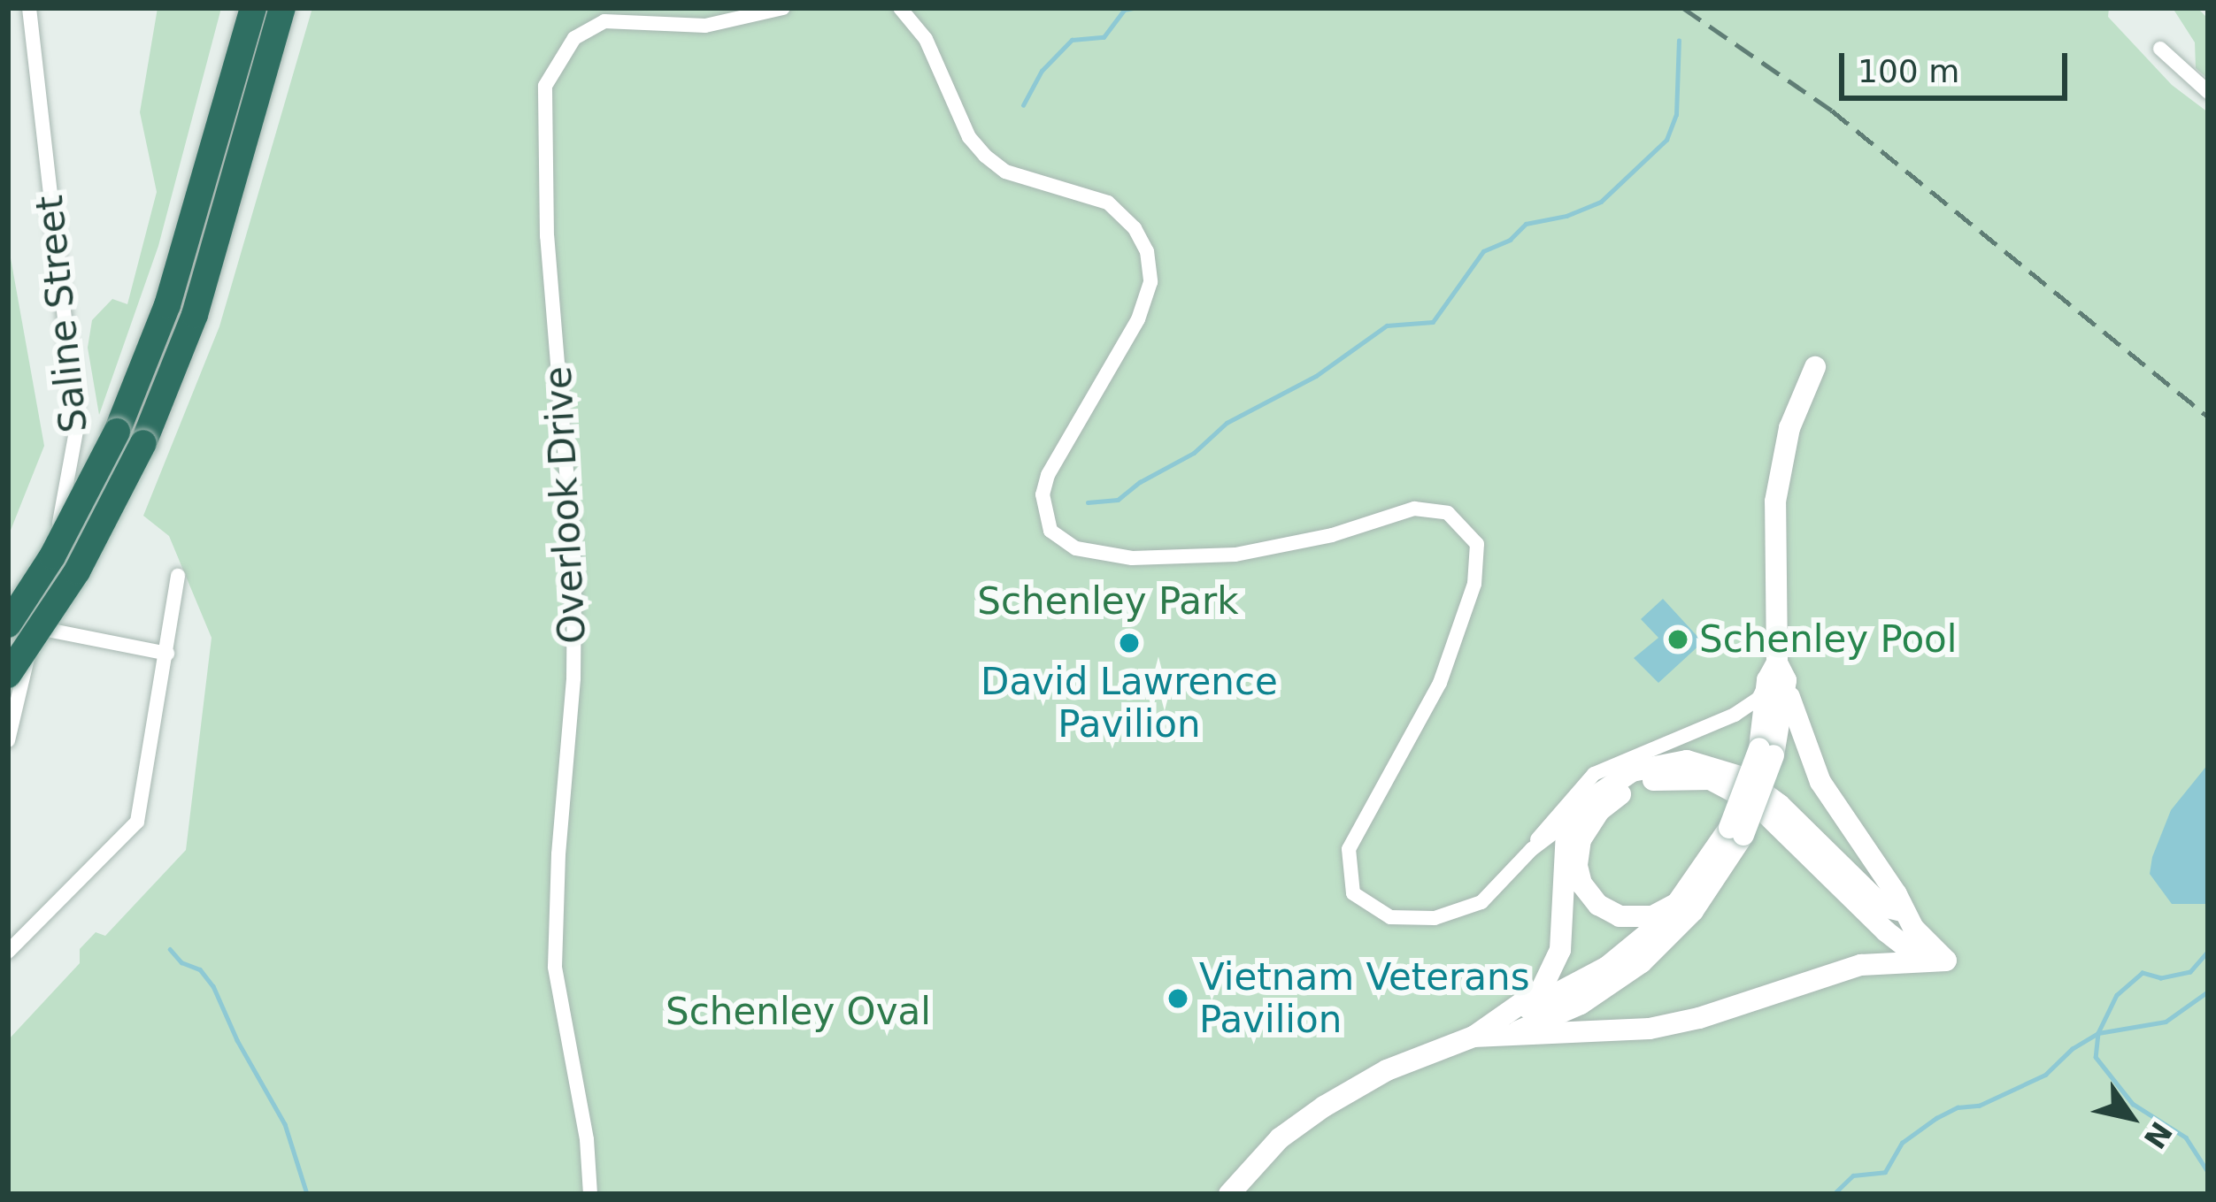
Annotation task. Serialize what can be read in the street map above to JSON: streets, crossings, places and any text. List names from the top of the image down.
{
  "streets": {
    "street": ["Saline Street", "Overlook Drive"]
  },
  "parks": ["Schenley Park", "Schenley Oval"],
  "places": ["Schenley Pool", "David Lawrence Pavilion", "Vietnam Veterans Pavilion"],
  "scale_bar": "100 m",
  "north": "bottom right"
}
